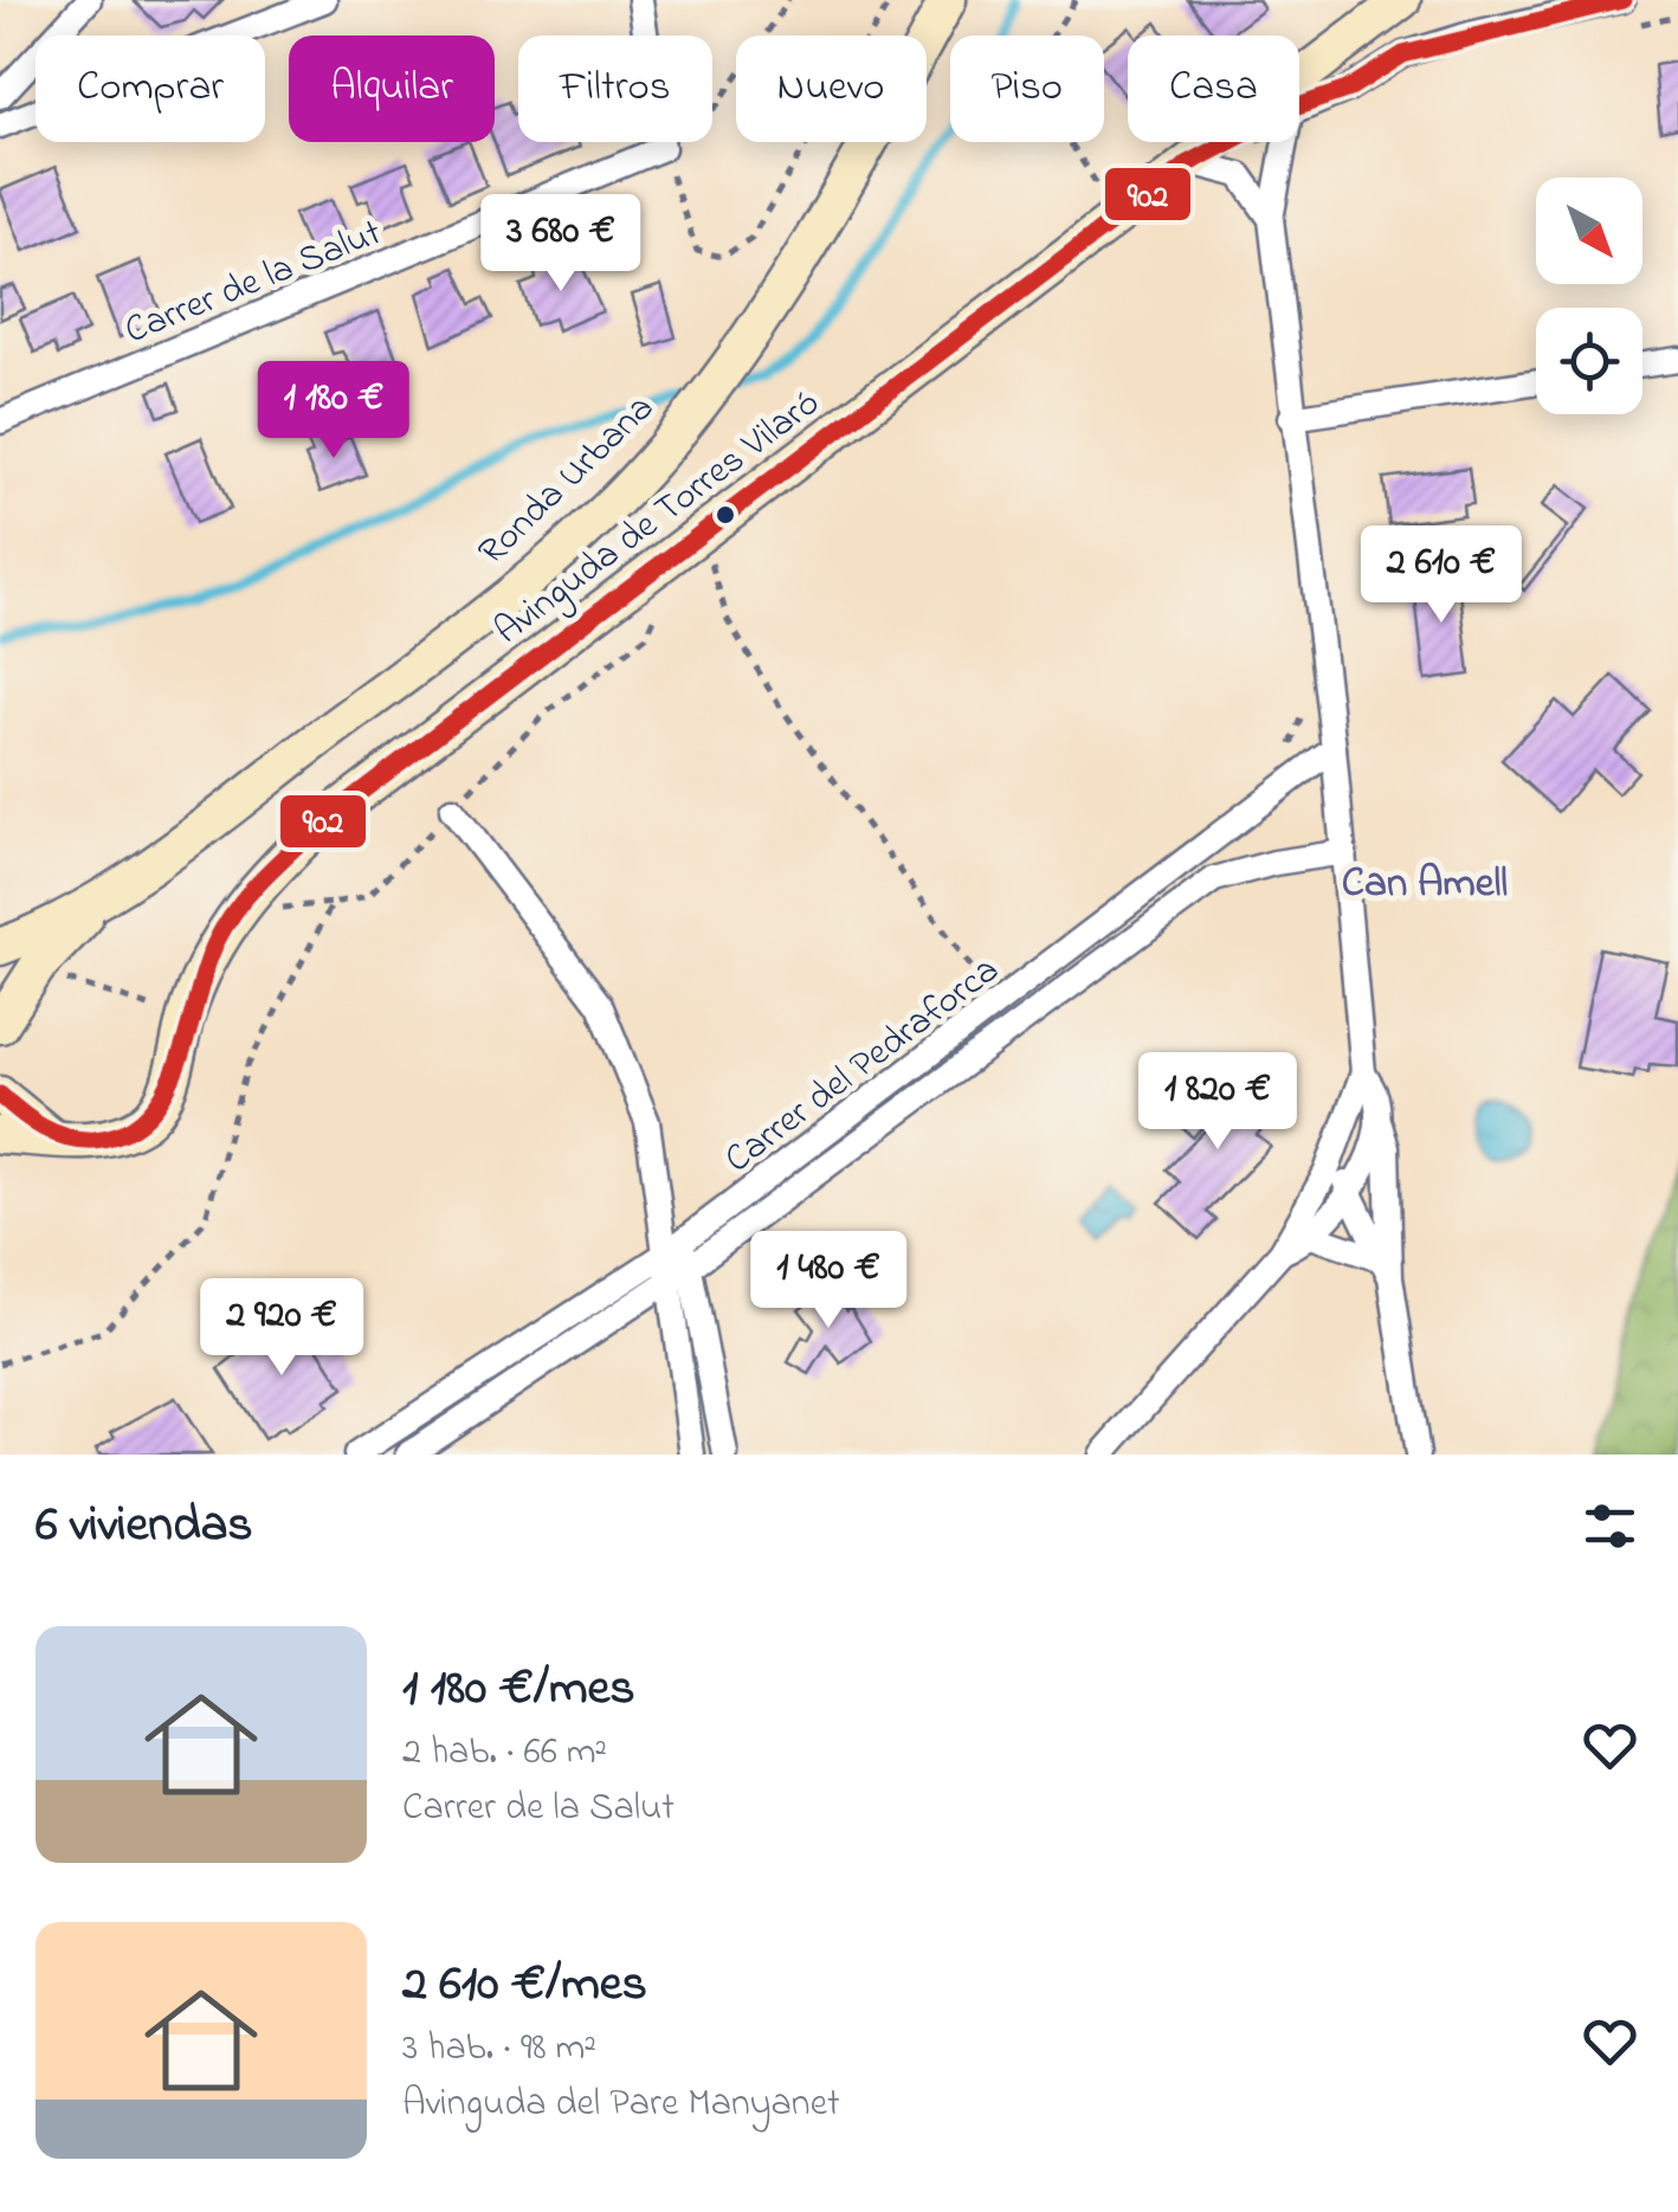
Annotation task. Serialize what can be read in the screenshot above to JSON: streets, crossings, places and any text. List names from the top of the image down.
{
  "streets": {
    "street": [
      "Carrer de la Salut",
      "Ronda Urbana",
      "Avinguda de Torres Vilaró",
      "Carrer del Pedraforca"
    ]
  },
  "districts": ["Can Amell"],
  "lines": ["transit line 902"],
  "north": "bottom right",
  "page": {
    "chip": [
      "Comprar",
      "Alquilar",
      "Filtros",
      "Nuevo",
      "Piso",
      "Casa"
    ],
    "price": [
      "3 680 €",
      "1 180 €",
      "2 610 €",
      "1 820 €",
      "1 480 €",
      "2 920 €"
    ],
    "heading": "6 viviendas",
    "list": [
      {
        "name": "1 180 €/mes",
        "note": "2 hab. · 66 m² · Carrer de la Salut"
      },
      {
        "name": "2 610 €/mes",
        "note": "3 hab. · 98 m² · Avinguda del Pare Manyanet"
      }
    ]
  }
}
